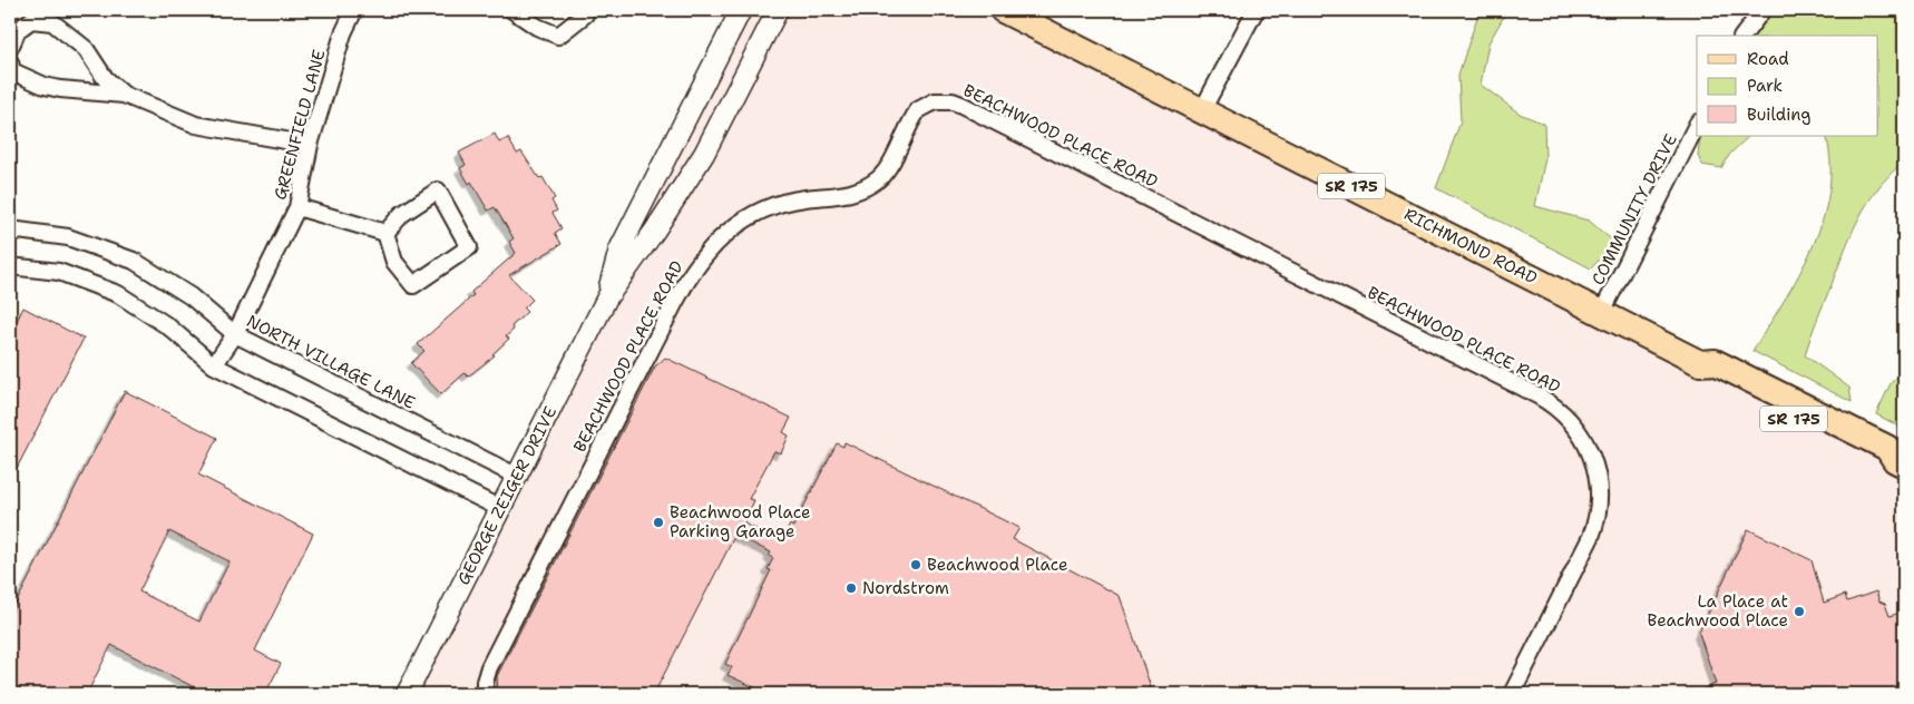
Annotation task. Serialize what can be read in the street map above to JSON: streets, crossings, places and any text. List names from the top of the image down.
{
  "streets": {
    "main road": ["SR 175", "RICHMOND ROAD"],
    "street": [
      "GREENFIELD LANE",
      "BEACHWOOD PLACE ROAD",
      "COMMUNITY DRIVE",
      "NORTH VILLAGE LANE",
      "GEORGE ZEIGER DRIVE"
    ]
  },
  "crossings": [
    ["GREENFIELD LANE", "NORTH VILLAGE LANE"],
    ["COMMUNITY DRIVE", "RICHMOND ROAD"],
    ["NORTH VILLAGE LANE", "GEORGE ZEIGER DRIVE"]
  ],
  "places": [
    "Beachwood Place Parking Garage",
    "Beachwood Place",
    "Nordstrom",
    "La Place at Beachwood Place"
  ],
  "legend": ["Road", "Park", "Building"]
}
